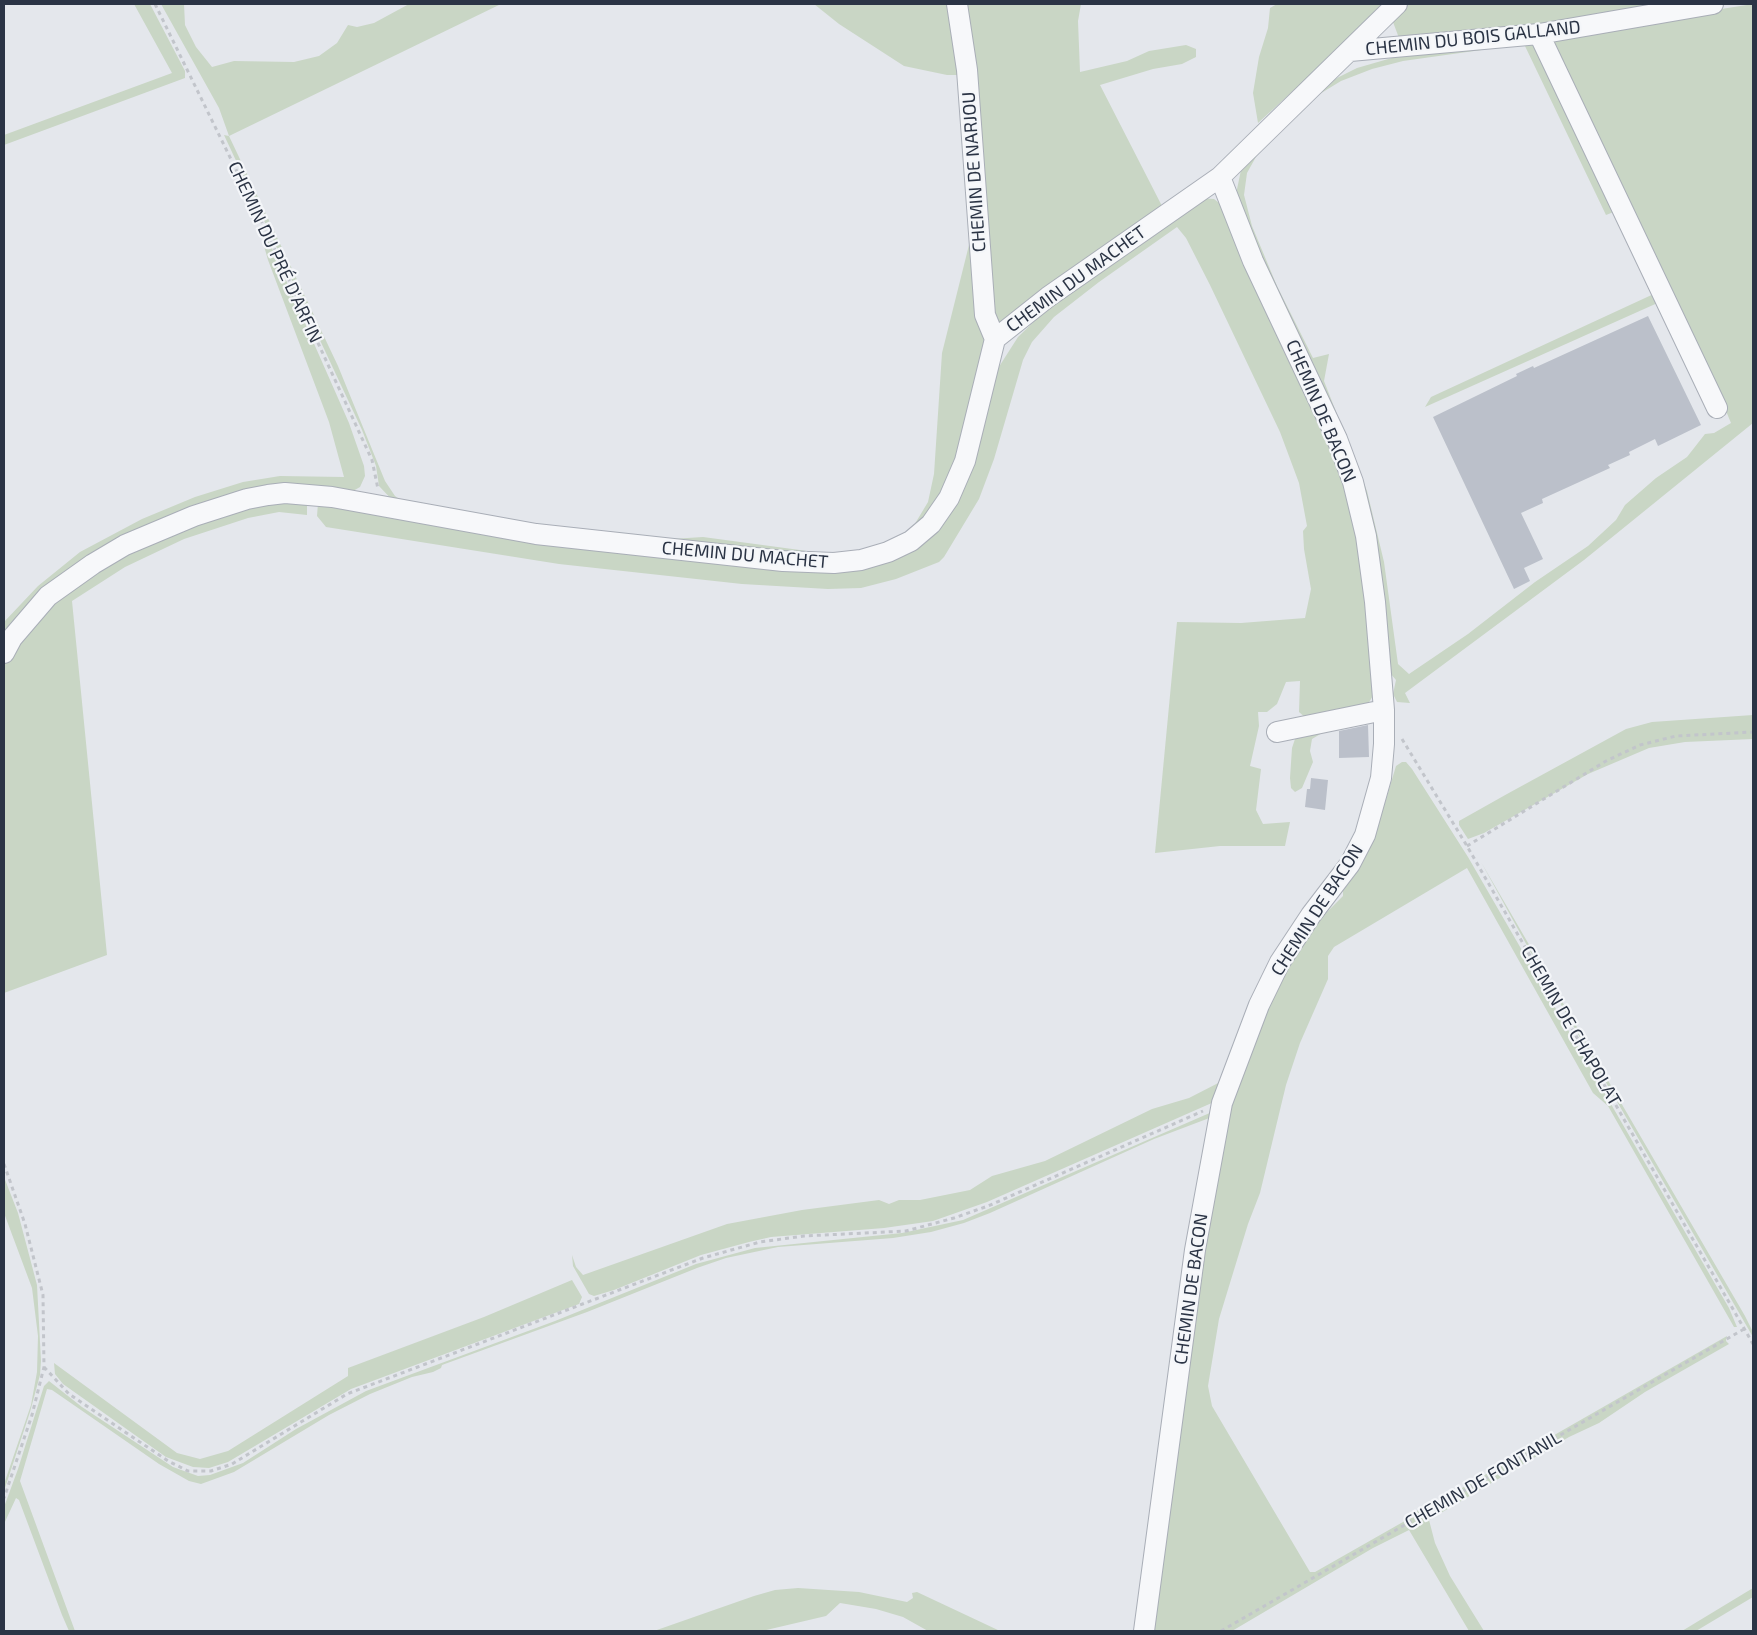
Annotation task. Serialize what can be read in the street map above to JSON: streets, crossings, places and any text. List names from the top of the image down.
{
  "streets": {
    "street": [
      "CHEMIN DU BOIS GALLAND",
      "CHEMIN DE NARJOU",
      "CHEMIN DU MACHET",
      "CHEMIN DE BACON"
    ],
    "path": ["CHEMIN DU PRÉ D'ARFIN", "CHEMIN DE CHAPOLAT", "CHEMIN DE FONTANIL"]
  },
  "crossings": [
    ["CHEMIN DU BOIS GALLAND", "CHEMIN DU MACHET"],
    ["CHEMIN DE NARJOU", "CHEMIN DU MACHET"],
    ["CHEMIN DU PRÉ D'ARFIN", "CHEMIN DU MACHET"],
    ["CHEMIN DU MACHET", "CHEMIN DE BACON"],
    ["CHEMIN DE CHAPOLAT", "CHEMIN DE FONTANIL"]
  ]
}
